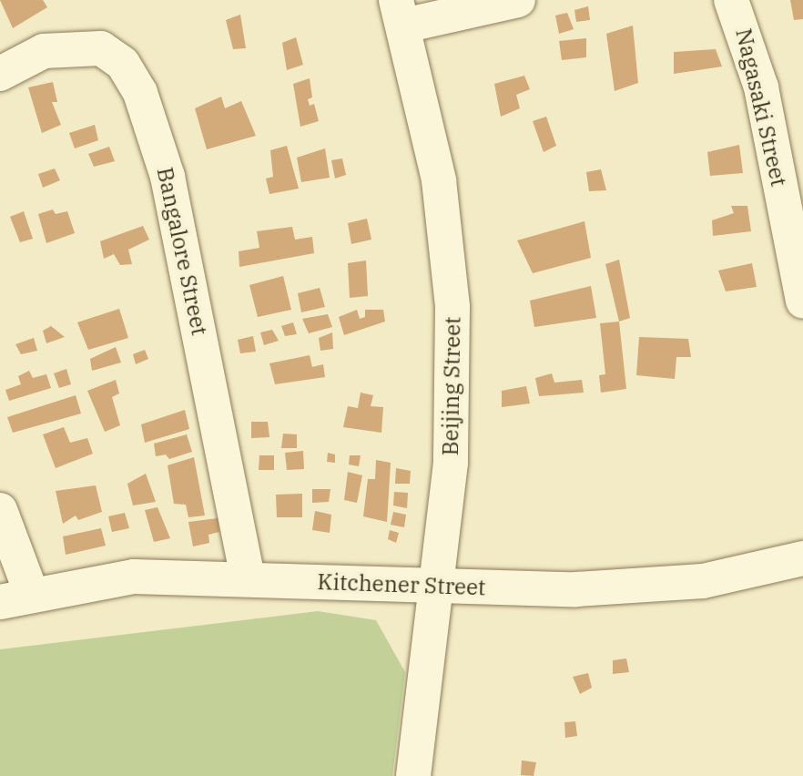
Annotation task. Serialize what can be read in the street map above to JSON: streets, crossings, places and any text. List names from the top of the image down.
{
  "streets": {
    "street": [
      "Nagasaki Street",
      "Bangalore Street",
      "Beijing Street",
      "Kitchener Street"
    ]
  },
  "crossings": [
    ["Bangalore Street", "Kitchener Street"],
    ["Beijing Street", "Kitchener Street"]
  ]
}
